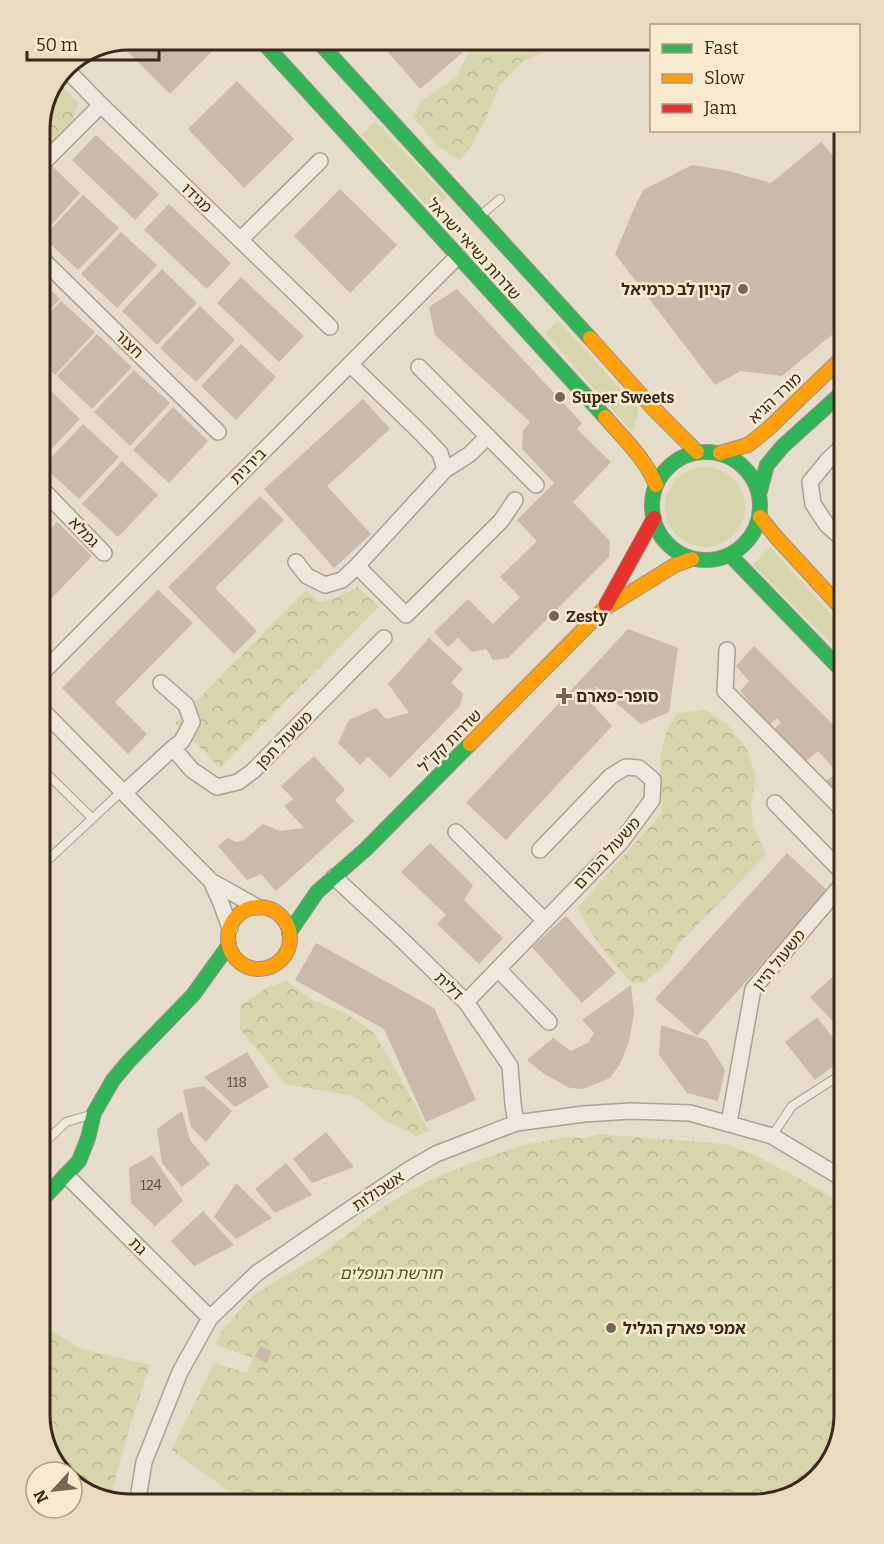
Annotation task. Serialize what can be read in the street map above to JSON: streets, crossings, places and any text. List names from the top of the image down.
{
  "streets": {
    "main road": ["שדרות נשיאי ישראל", "מורד הגיא", "שדרות קק\"ל"],
    "street": [
      "מגידו",
      "חצור",
      "בירנית",
      "גמלא",
      "משעול תפן",
      "משעול הכורם",
      "משעול היין",
      "דלית",
      "אשכולות",
      "גת"
    ]
  },
  "crossings": [
    ["שדרות נשיאי ישראל", "מורד הגיא"],
    ["שדרות נשיאי ישראל", "בירנית"],
    ["שדרות קק\"ל", "דלית"],
    ["משעול הכורם", "דלית"],
    ["משעול היין", "אשכולות"],
    ["דלית", "אשכולות"],
    ["אשכולות", "גת"]
  ],
  "parks": ["חורשת הנופלים"],
  "places": {
    "other": [
      "קניון לב כרמיאל",
      "Super Sweets",
      "Zesty",
      "אמפי פארק הגליל"
    ],
    "health": ["סופר-פארם"]
  },
  "house_numbers": ["118", "124"],
  "legend": ["Fast", "Slow", "Jam"],
  "scale_bar": "50 m",
  "north": "bottom left"
}
